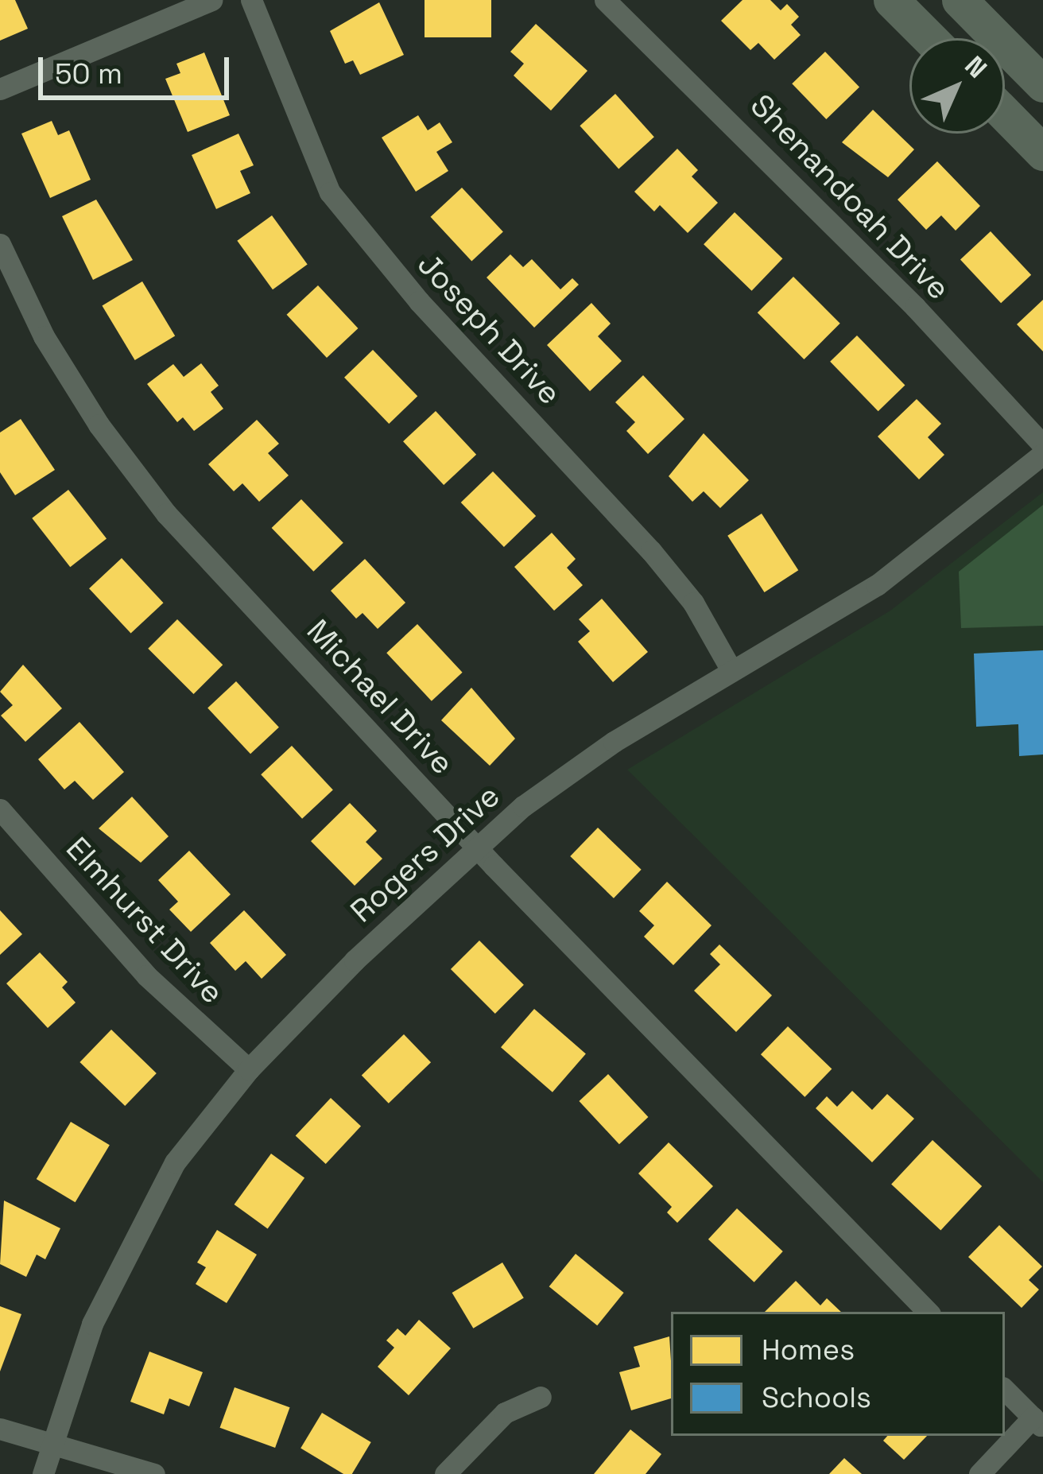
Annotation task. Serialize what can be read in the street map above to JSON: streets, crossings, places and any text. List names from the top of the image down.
{
  "streets": {
    "street": [
      "Shenandoah Drive",
      "Joseph Drive",
      "Michael Drive",
      "Rogers Drive",
      "Elmhurst Drive"
    ]
  },
  "crossings": [
    ["Joseph Drive", "Rogers Drive"],
    ["Michael Drive", "Rogers Drive"],
    ["Rogers Drive", "Elmhurst Drive"]
  ],
  "legend": ["Homes", "Schools"],
  "scale_bar": "50 m",
  "north": "top right"
}
